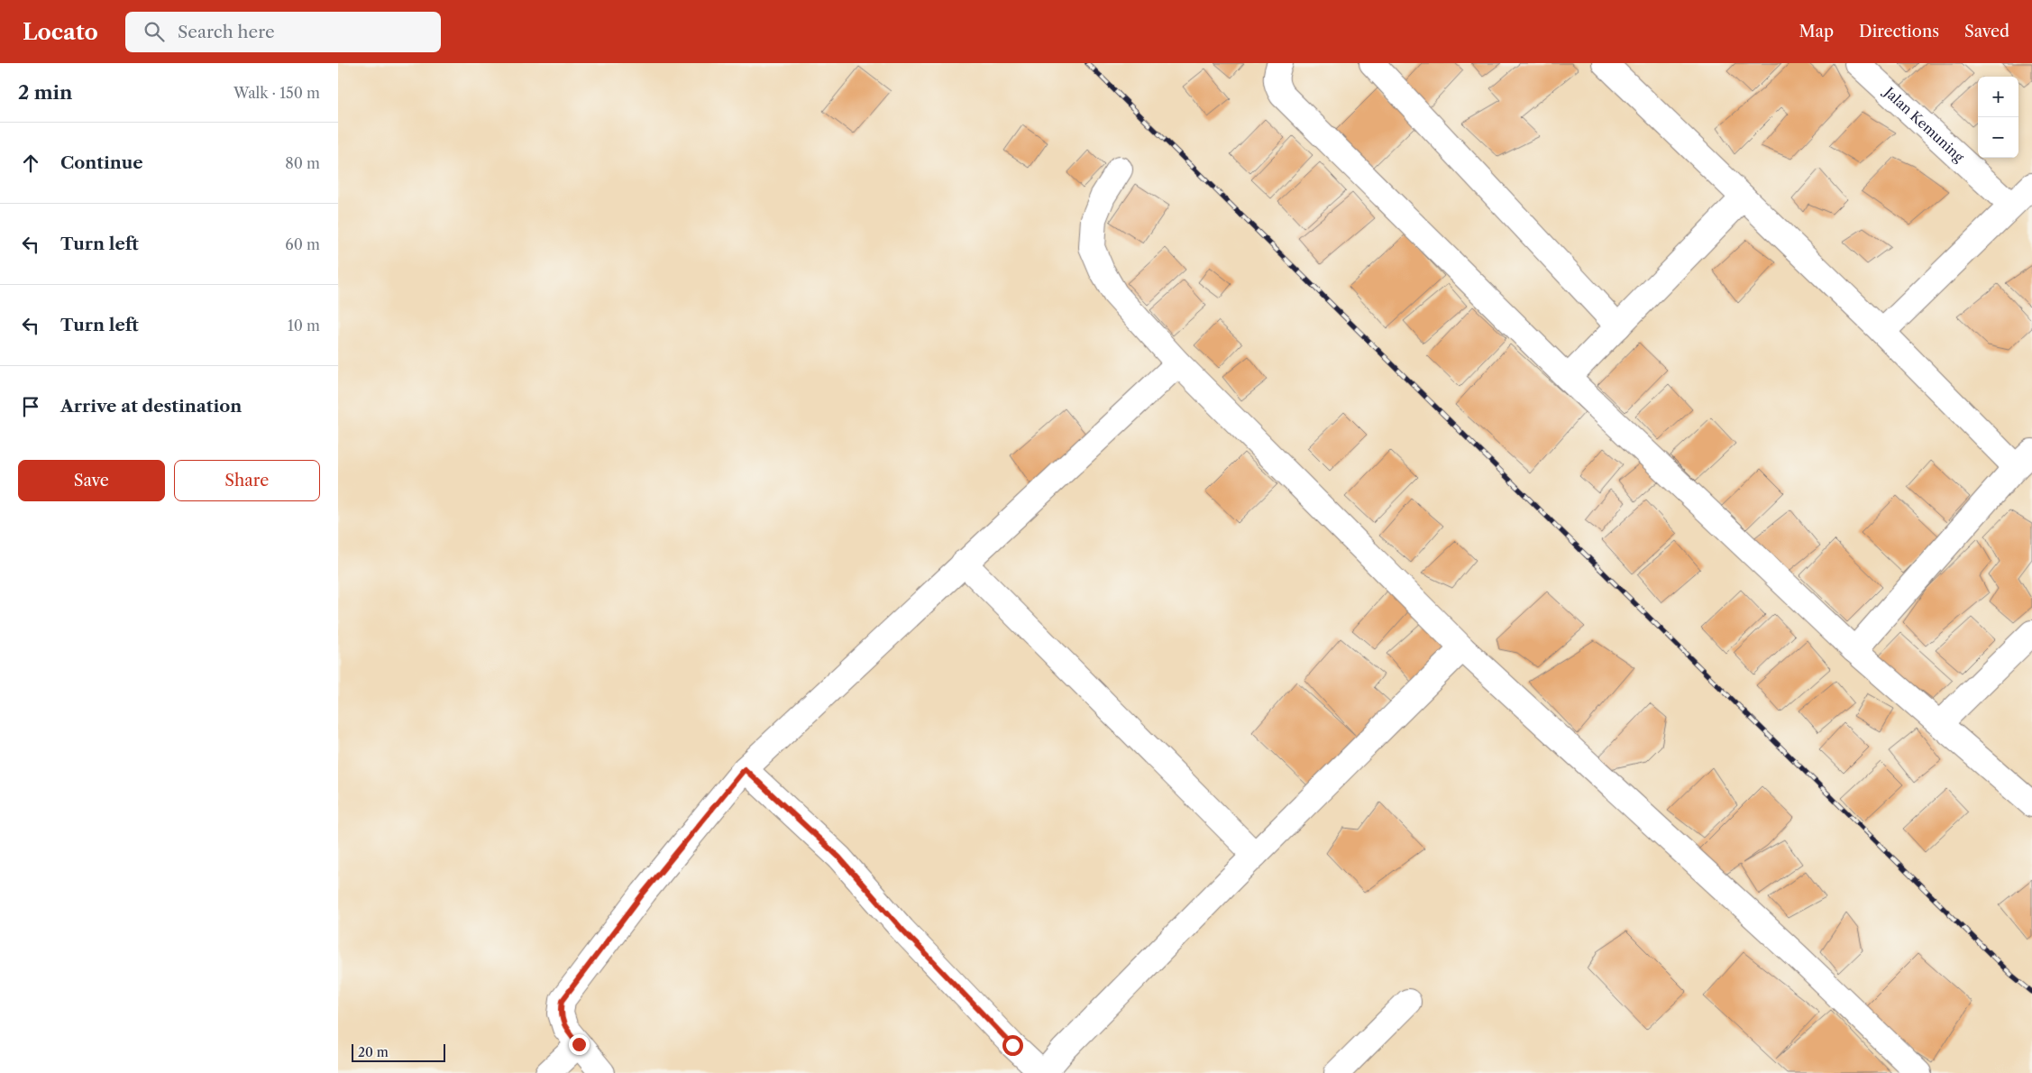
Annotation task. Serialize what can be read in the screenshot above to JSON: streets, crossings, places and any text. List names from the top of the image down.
{
  "streets": {
    "street": ["Jalan Kemuning"]
  },
  "scale_bar": "20 m",
  "page": {
    "header": "Locato",
    "search": "Search here",
    "nav": ["Map", "Directions", "Saved"],
    "heading": ["2 min", "Walk · 150 m"],
    "map_buttons": ["+", "−"],
    "list": [
      ["Continue", "80 m"],
      ["Turn left", "60 m"],
      ["Turn left", "10 m"],
      "Arrive at destination"
    ],
    "buttons": ["Save", "Share"],
    "scale": "20 m"
  }
}
